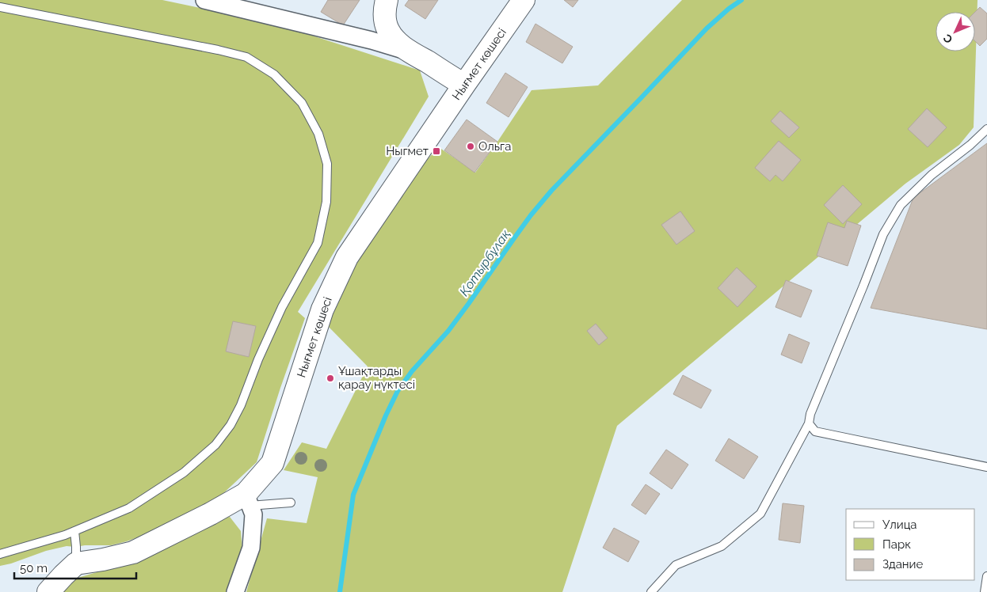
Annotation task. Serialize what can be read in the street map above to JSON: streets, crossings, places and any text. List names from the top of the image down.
{
  "streets": {
    "main road": ["Нығмет көшесі"]
  },
  "water": ["Қотырбұлақ"],
  "places": {
    "other": ["Ольга", "Ұшақтарды қарау нүктесі"],
    "transit": ["Ныгмет"]
  },
  "legend": ["Улица", "Парк", "Здание"],
  "scale_bar": "50 m",
  "north": "bottom left"
}
